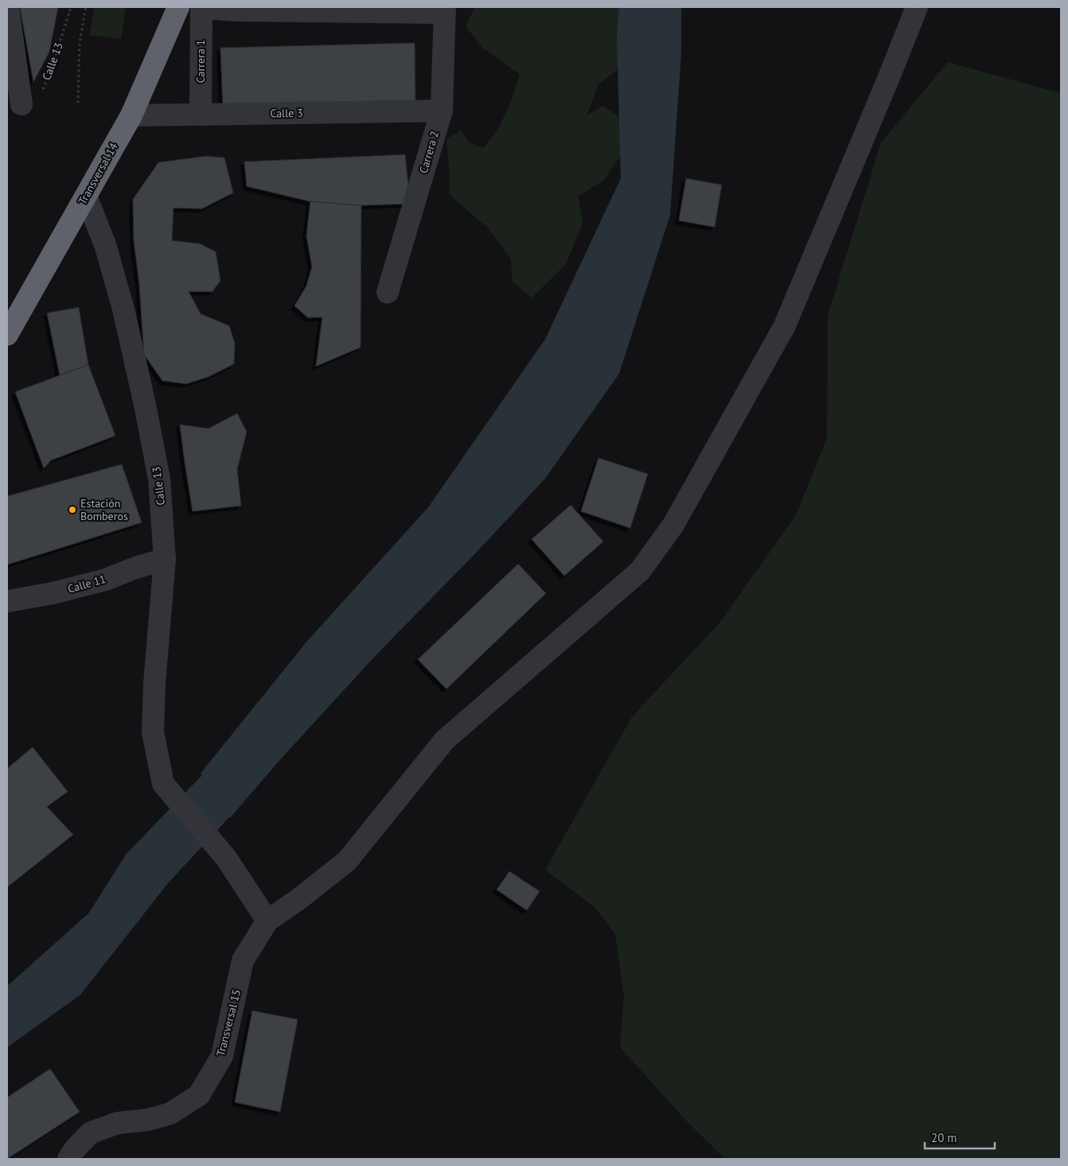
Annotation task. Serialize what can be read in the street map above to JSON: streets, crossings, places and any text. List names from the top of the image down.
{
  "streets": {
    "highway": ["Transversal 14"],
    "street": [
      "Calle 13",
      "Carrera 1",
      "Calle 3",
      "Carrera 2",
      "Calle 11",
      "Transversal 15"
    ]
  },
  "crossings": [
    ["Calle 13", "Transversal 14"],
    ["Calle 13", "Calle 11"],
    ["Calle 13", "Transversal 15"],
    ["Carrera 1", "Calle 3"],
    ["Calle 3", "Carrera 2"],
    ["Calle 3", "Transversal 14"]
  ],
  "places": ["Estación Bomberos"],
  "scale_bar": "20 m"
}
